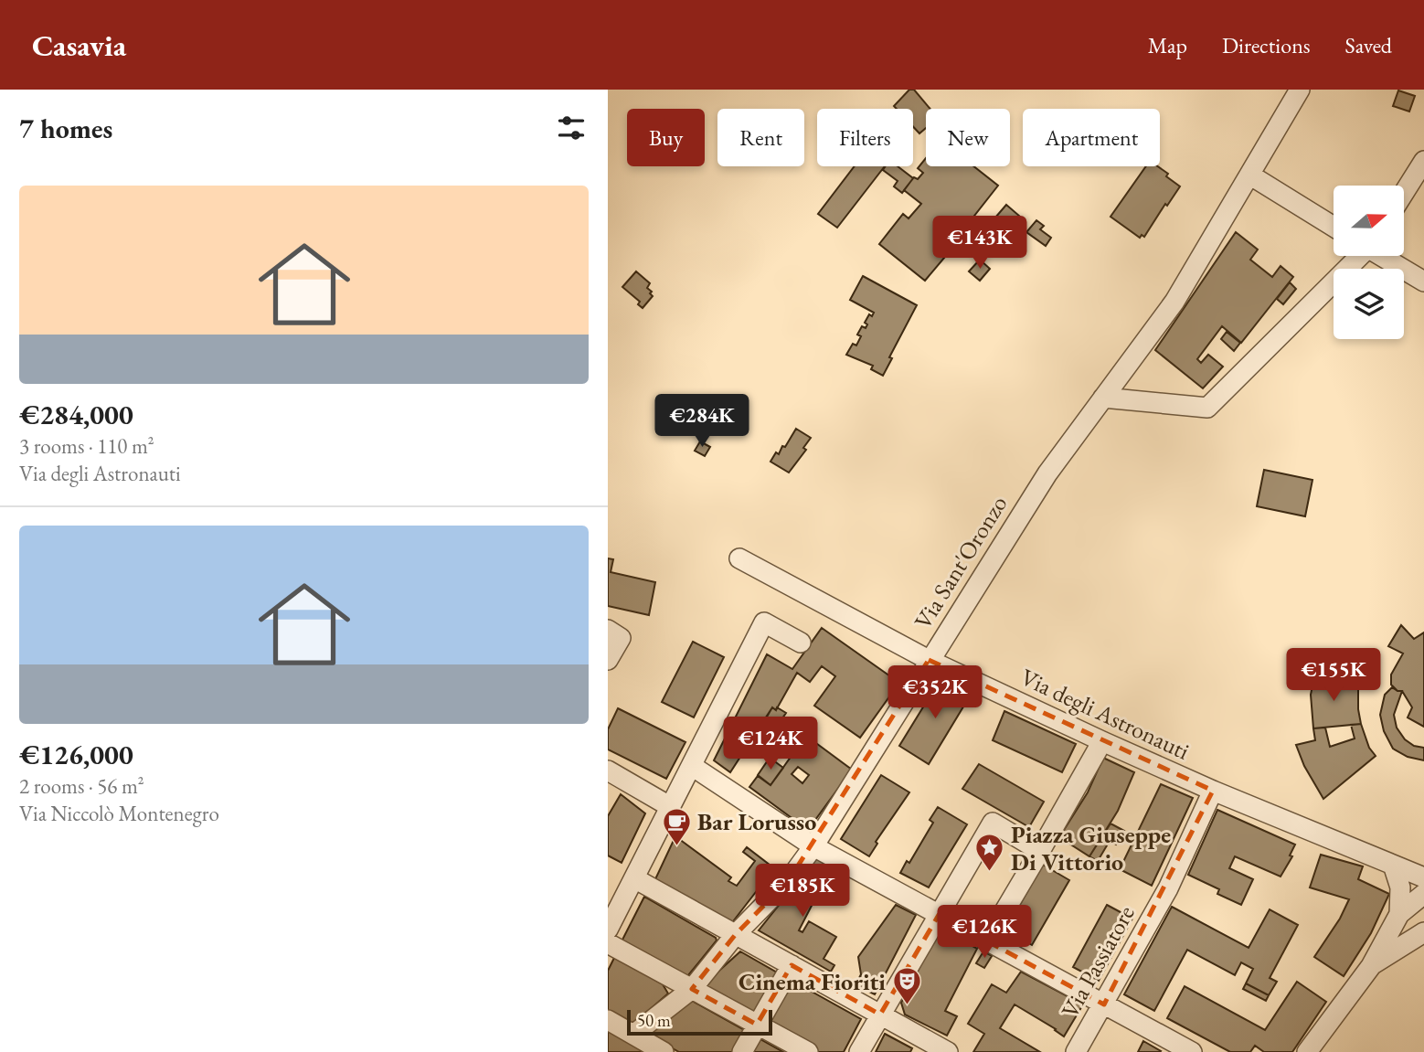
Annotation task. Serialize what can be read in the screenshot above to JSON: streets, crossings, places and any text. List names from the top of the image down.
{
  "streets": {
    "street": ["Via Sant'Oronzo", "Via degli Astronauti", "Via Passiatore"]
  },
  "crossings": [
    ["Via Sant'Oronzo", "Via degli Astronauti"],
    ["Via degli Astronauti", "Via Passiatore"]
  ],
  "places": {
    "cafe": ["Bar Lorusso"],
    "place": ["Piazza Giuseppe Di Vittorio"],
    "theatre": ["Cinema Fioriti"]
  },
  "scale_bar": "50 m",
  "north": "right",
  "page": {
    "header": "Casavia",
    "nav": ["Map", "Directions", "Saved"],
    "heading": "7 homes",
    "chip": [
      "Buy",
      "Rent",
      "Filters",
      "New",
      "Apartment"
    ],
    "list": [
      {
        "name": "€284,000",
        "note": "3 rooms · 110 m² · Via degli Astronauti"
      },
      {
        "name": "€126,000",
        "note": "2 rooms · 56 m² · Via Niccolò Montenegro"
      }
    ],
    "price": [
      "€143K",
      "€284K",
      "€155K",
      "€352K",
      "€124K",
      "€185K",
      "€126K"
    ],
    "scale": "50 m"
  }
}
